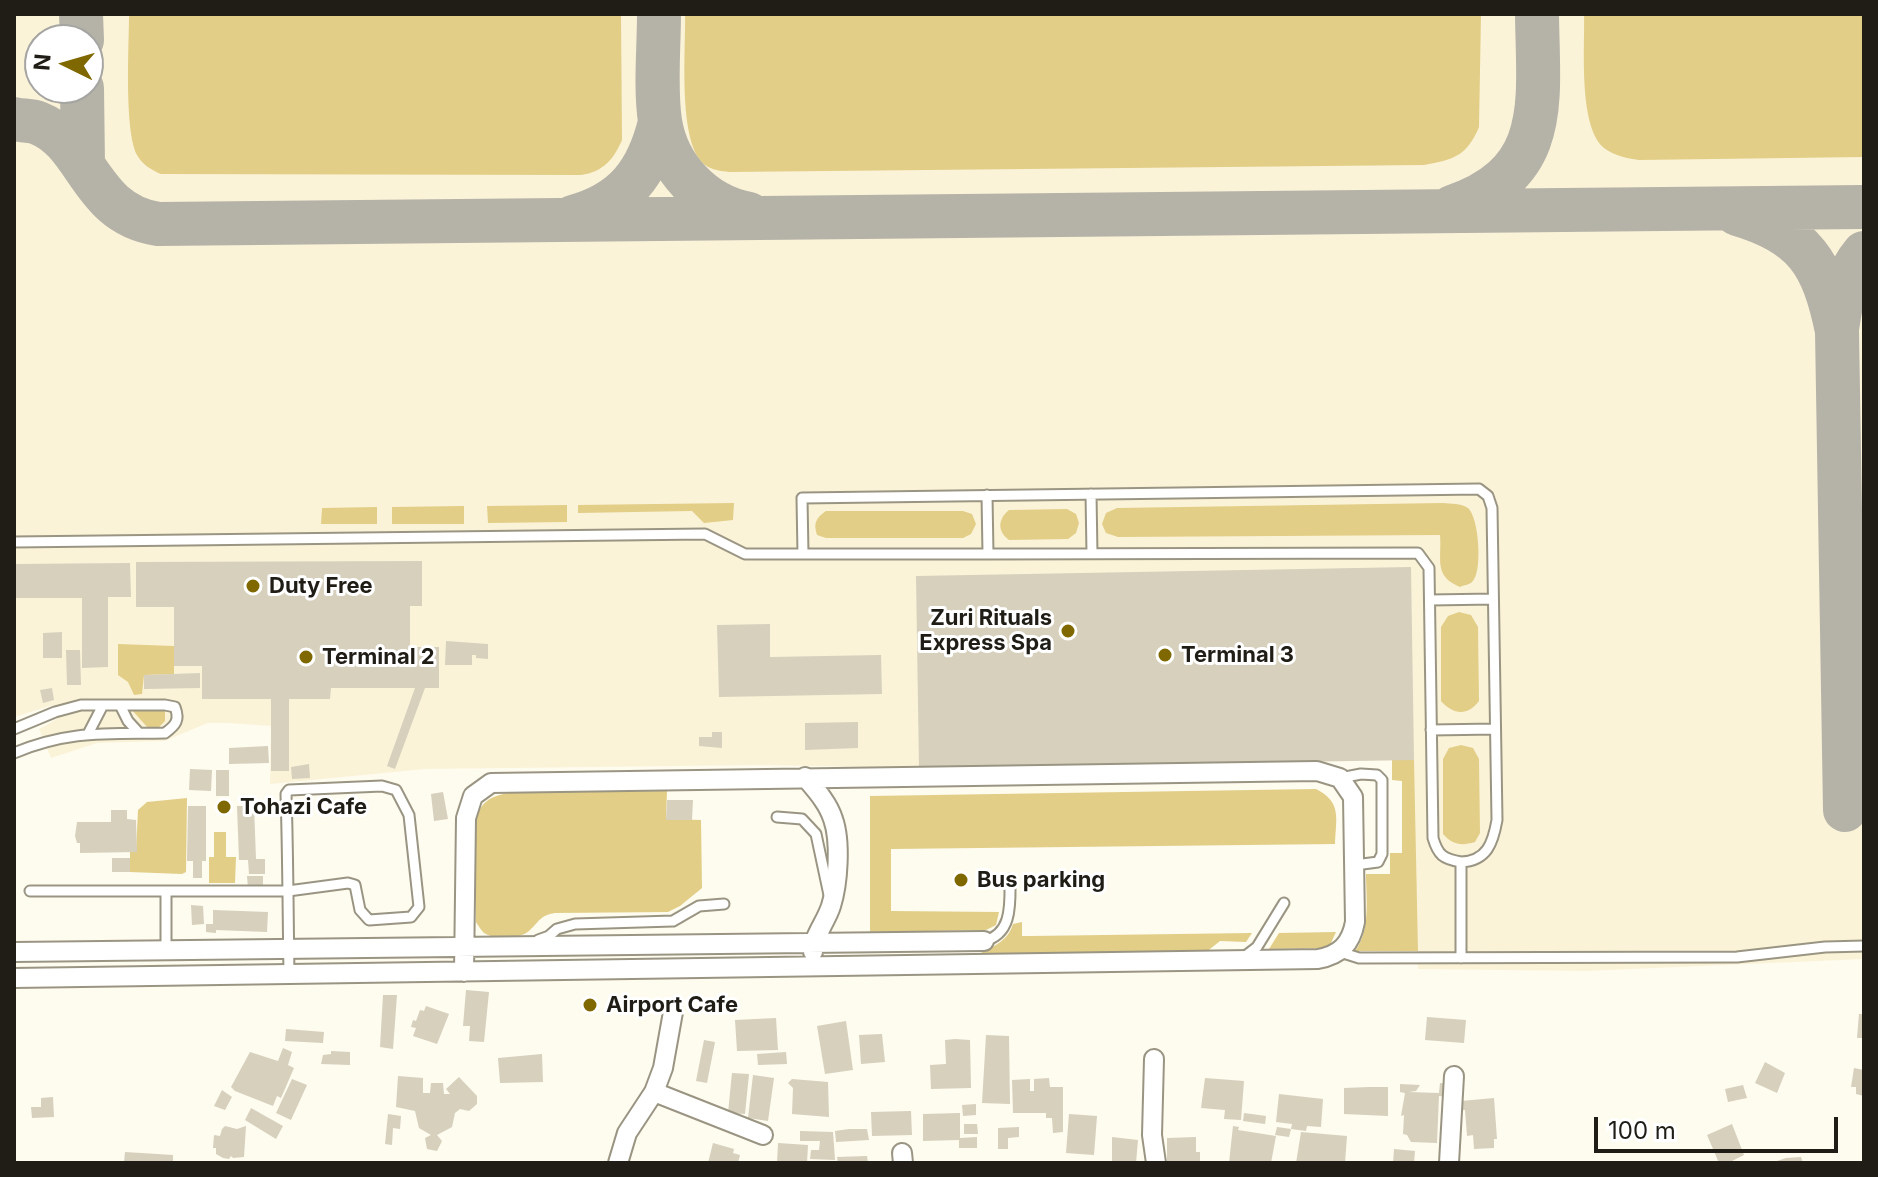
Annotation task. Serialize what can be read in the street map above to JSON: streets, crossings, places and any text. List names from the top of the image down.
{
  "places": [
    "Duty Free",
    "Zuri Rituals Express Spa",
    "Terminal 3",
    "Terminal 2",
    "Tohazi Cafe",
    "Bus parking",
    "Airport Cafe"
  ],
  "scale_bar": "100 m",
  "north": "left"
}
